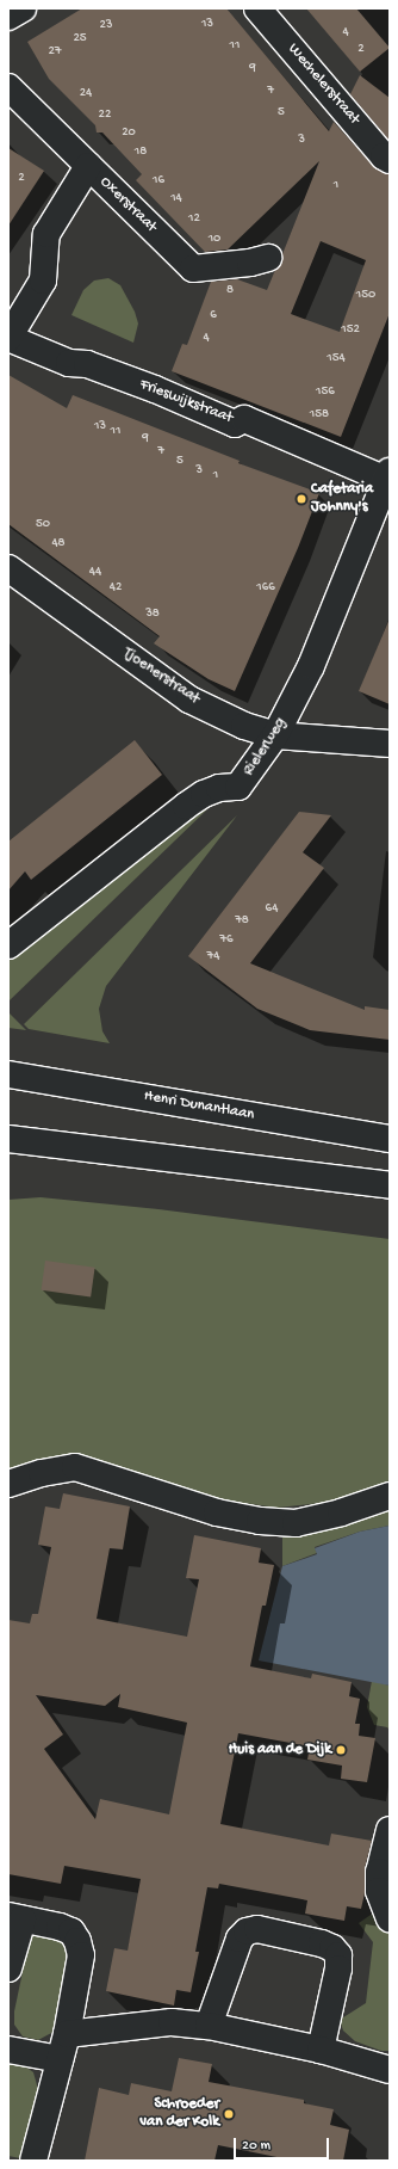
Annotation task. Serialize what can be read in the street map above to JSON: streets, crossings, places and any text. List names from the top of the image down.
{
  "streets": {
    "street": [
      "Wechelerstraat",
      "Oxerstraat",
      "Frieswijkstraat",
      "Tjoenerstraat",
      "Rielerweg",
      "Henri Dunantlaan"
    ]
  },
  "crossings": [
    ["Frieswijkstraat", "Rielerweg"],
    ["Tjoenerstraat", "Rielerweg"]
  ],
  "places": ["Cafetaria Johnny's", "Huis aan de Dijk", "Schroeder van der Kolk"],
  "house_numbers": [
    "13",
    "23",
    "4",
    "25",
    "11",
    "2",
    "27",
    "9",
    "7",
    "24",
    "5",
    "22",
    "20",
    "3",
    "18",
    "2",
    "16",
    "1",
    "14",
    "12",
    "10",
    "8",
    "150",
    "6",
    "152",
    "4",
    "154",
    "156",
    "158",
    "13",
    "11",
    "9",
    "7",
    "5",
    "3",
    "1",
    "50",
    "48",
    "44",
    "42",
    "166",
    "38",
    "64",
    "78",
    "76",
    "74"
  ],
  "scale_bar": "20 m"
}
